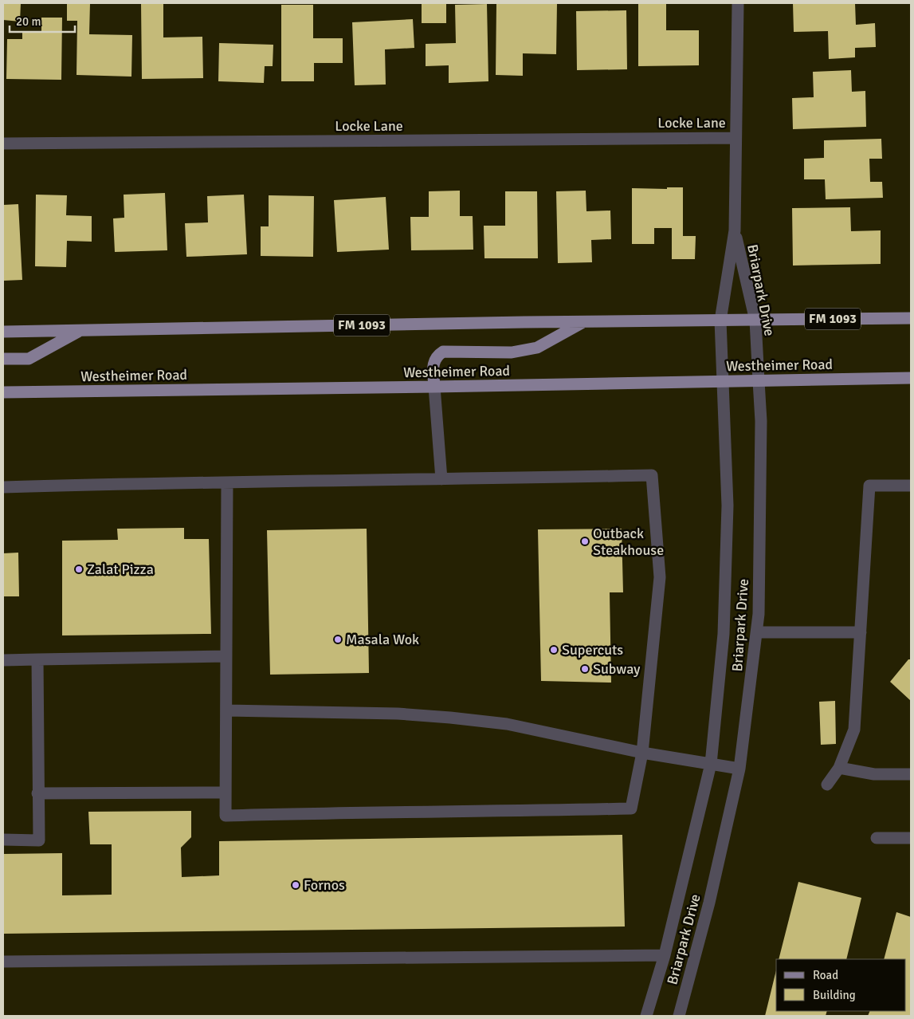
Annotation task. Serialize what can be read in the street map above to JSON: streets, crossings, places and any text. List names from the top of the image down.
{
  "streets": {
    "main road": ["FM 1093", "Westheimer Road"],
    "street": ["Locke Lane", "Briarpark Drive"]
  },
  "crossings": [
    ["Locke Lane", "Briarpark Drive"],
    ["Briarpark Drive", "FM 1093"],
    ["Briarpark Drive", "Westheimer Road"]
  ],
  "places": [
    "Outback Steakhouse",
    "Zalat Pizza",
    "Masala Wok",
    "Supercuts",
    "Subway",
    "Fornos"
  ],
  "legend": ["Road", "Building"],
  "scale_bar": "20 m"
}
